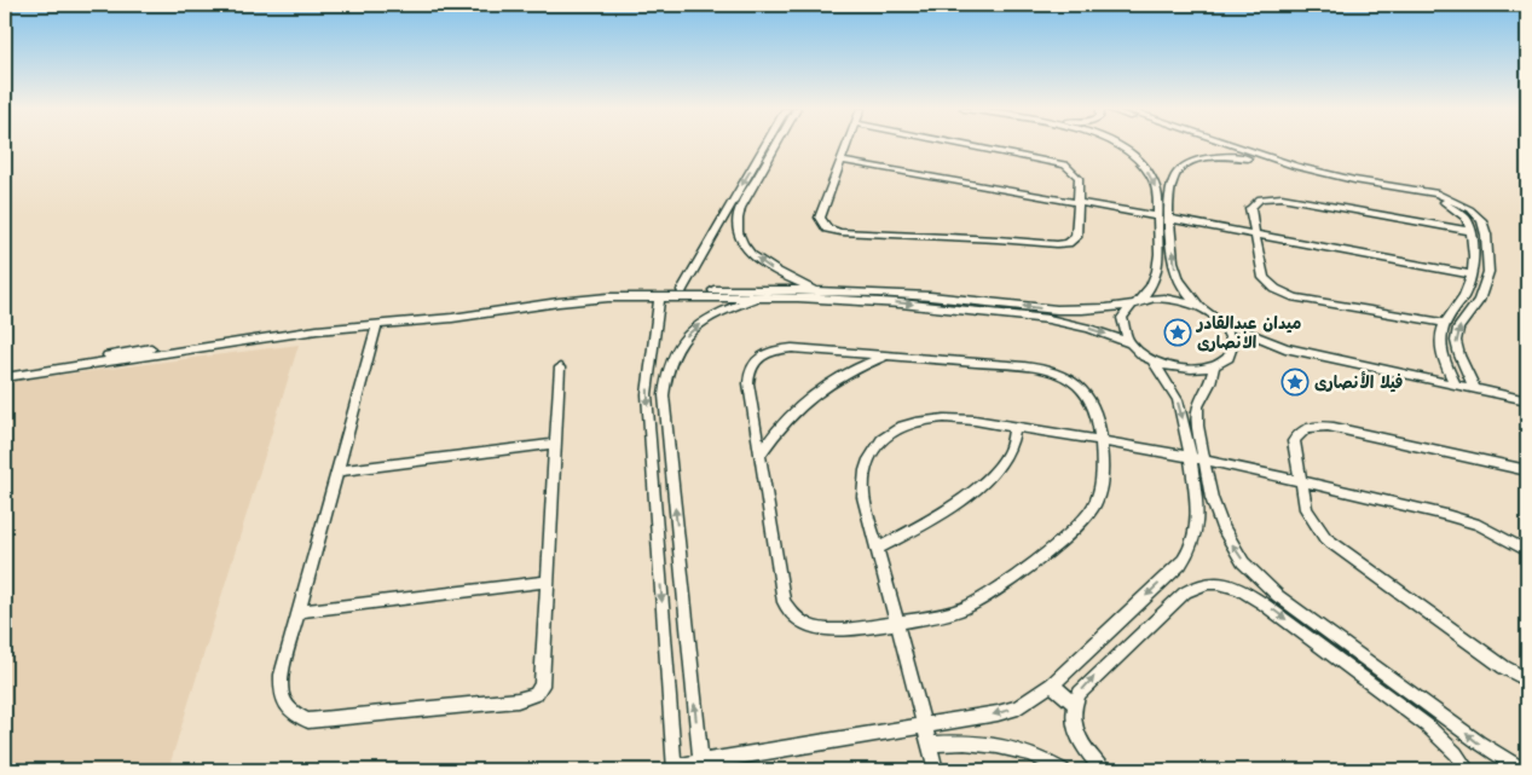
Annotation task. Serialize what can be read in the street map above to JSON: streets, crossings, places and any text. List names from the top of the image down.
{
  "places": {
    "place": ["ميدان عبدالقادر الانصارى", "فيلا الأنصارى"]
  }
}
